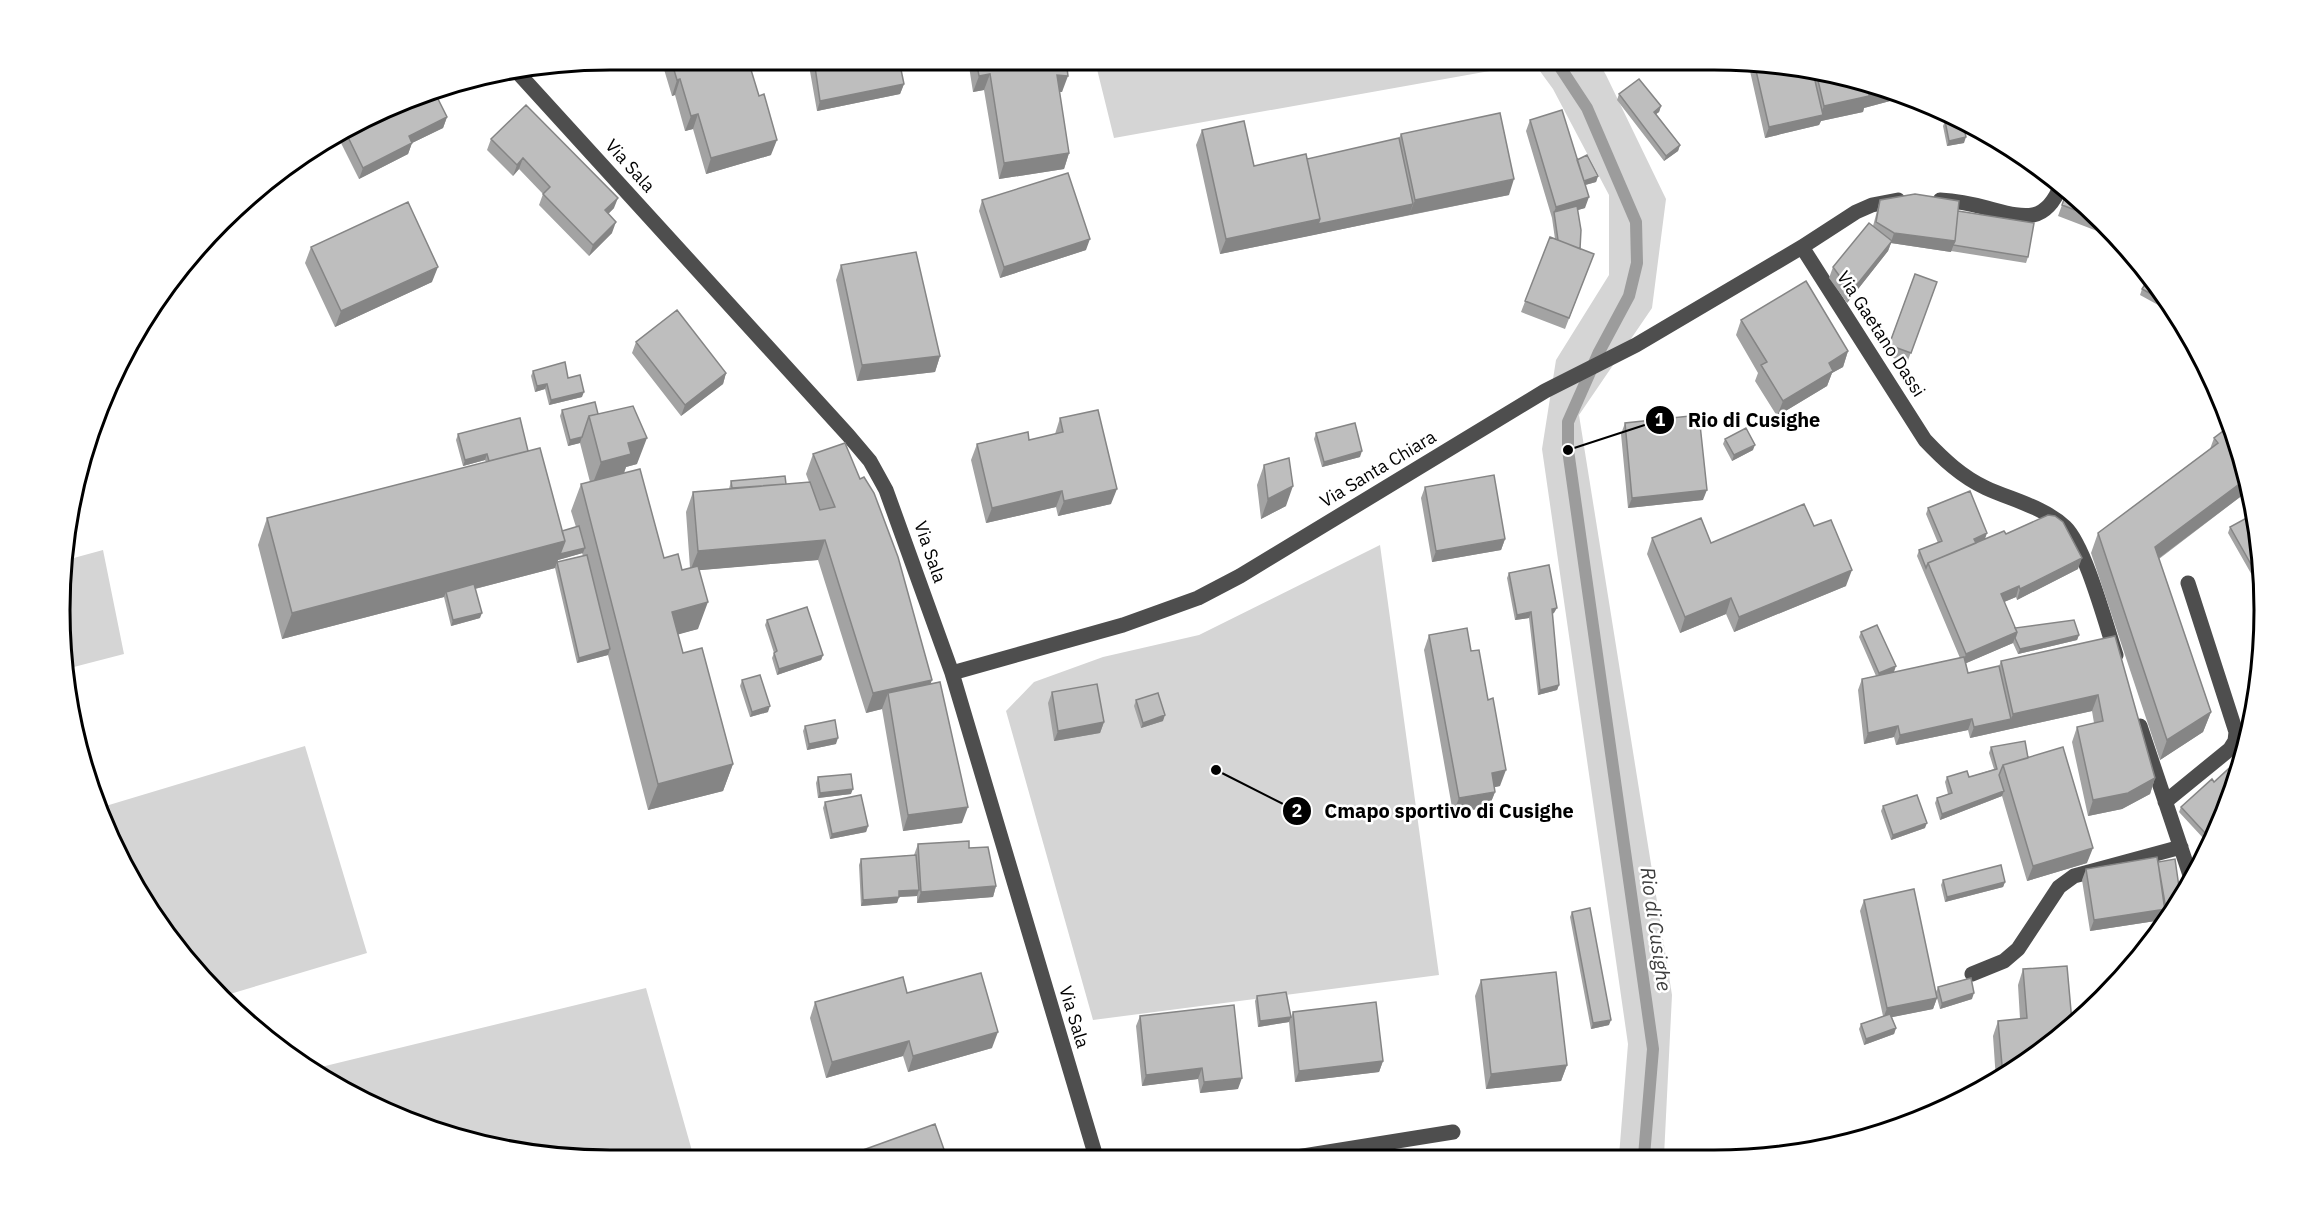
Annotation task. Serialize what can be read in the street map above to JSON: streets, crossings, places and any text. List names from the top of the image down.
{
  "streets": {
    "street": ["Via Sala", "Via Gaetano Dassi", "Via Santa Chiara"]
  },
  "crossings": [
    ["Via Sala", "Via Santa Chiara"],
    ["Via Gaetano Dassi", "Via Santa Chiara"]
  ],
  "water": ["Rio di Cusighe"],
  "places": ["Rio di Cusighe", "Cmapo sportivo di Cusighe"]
}
